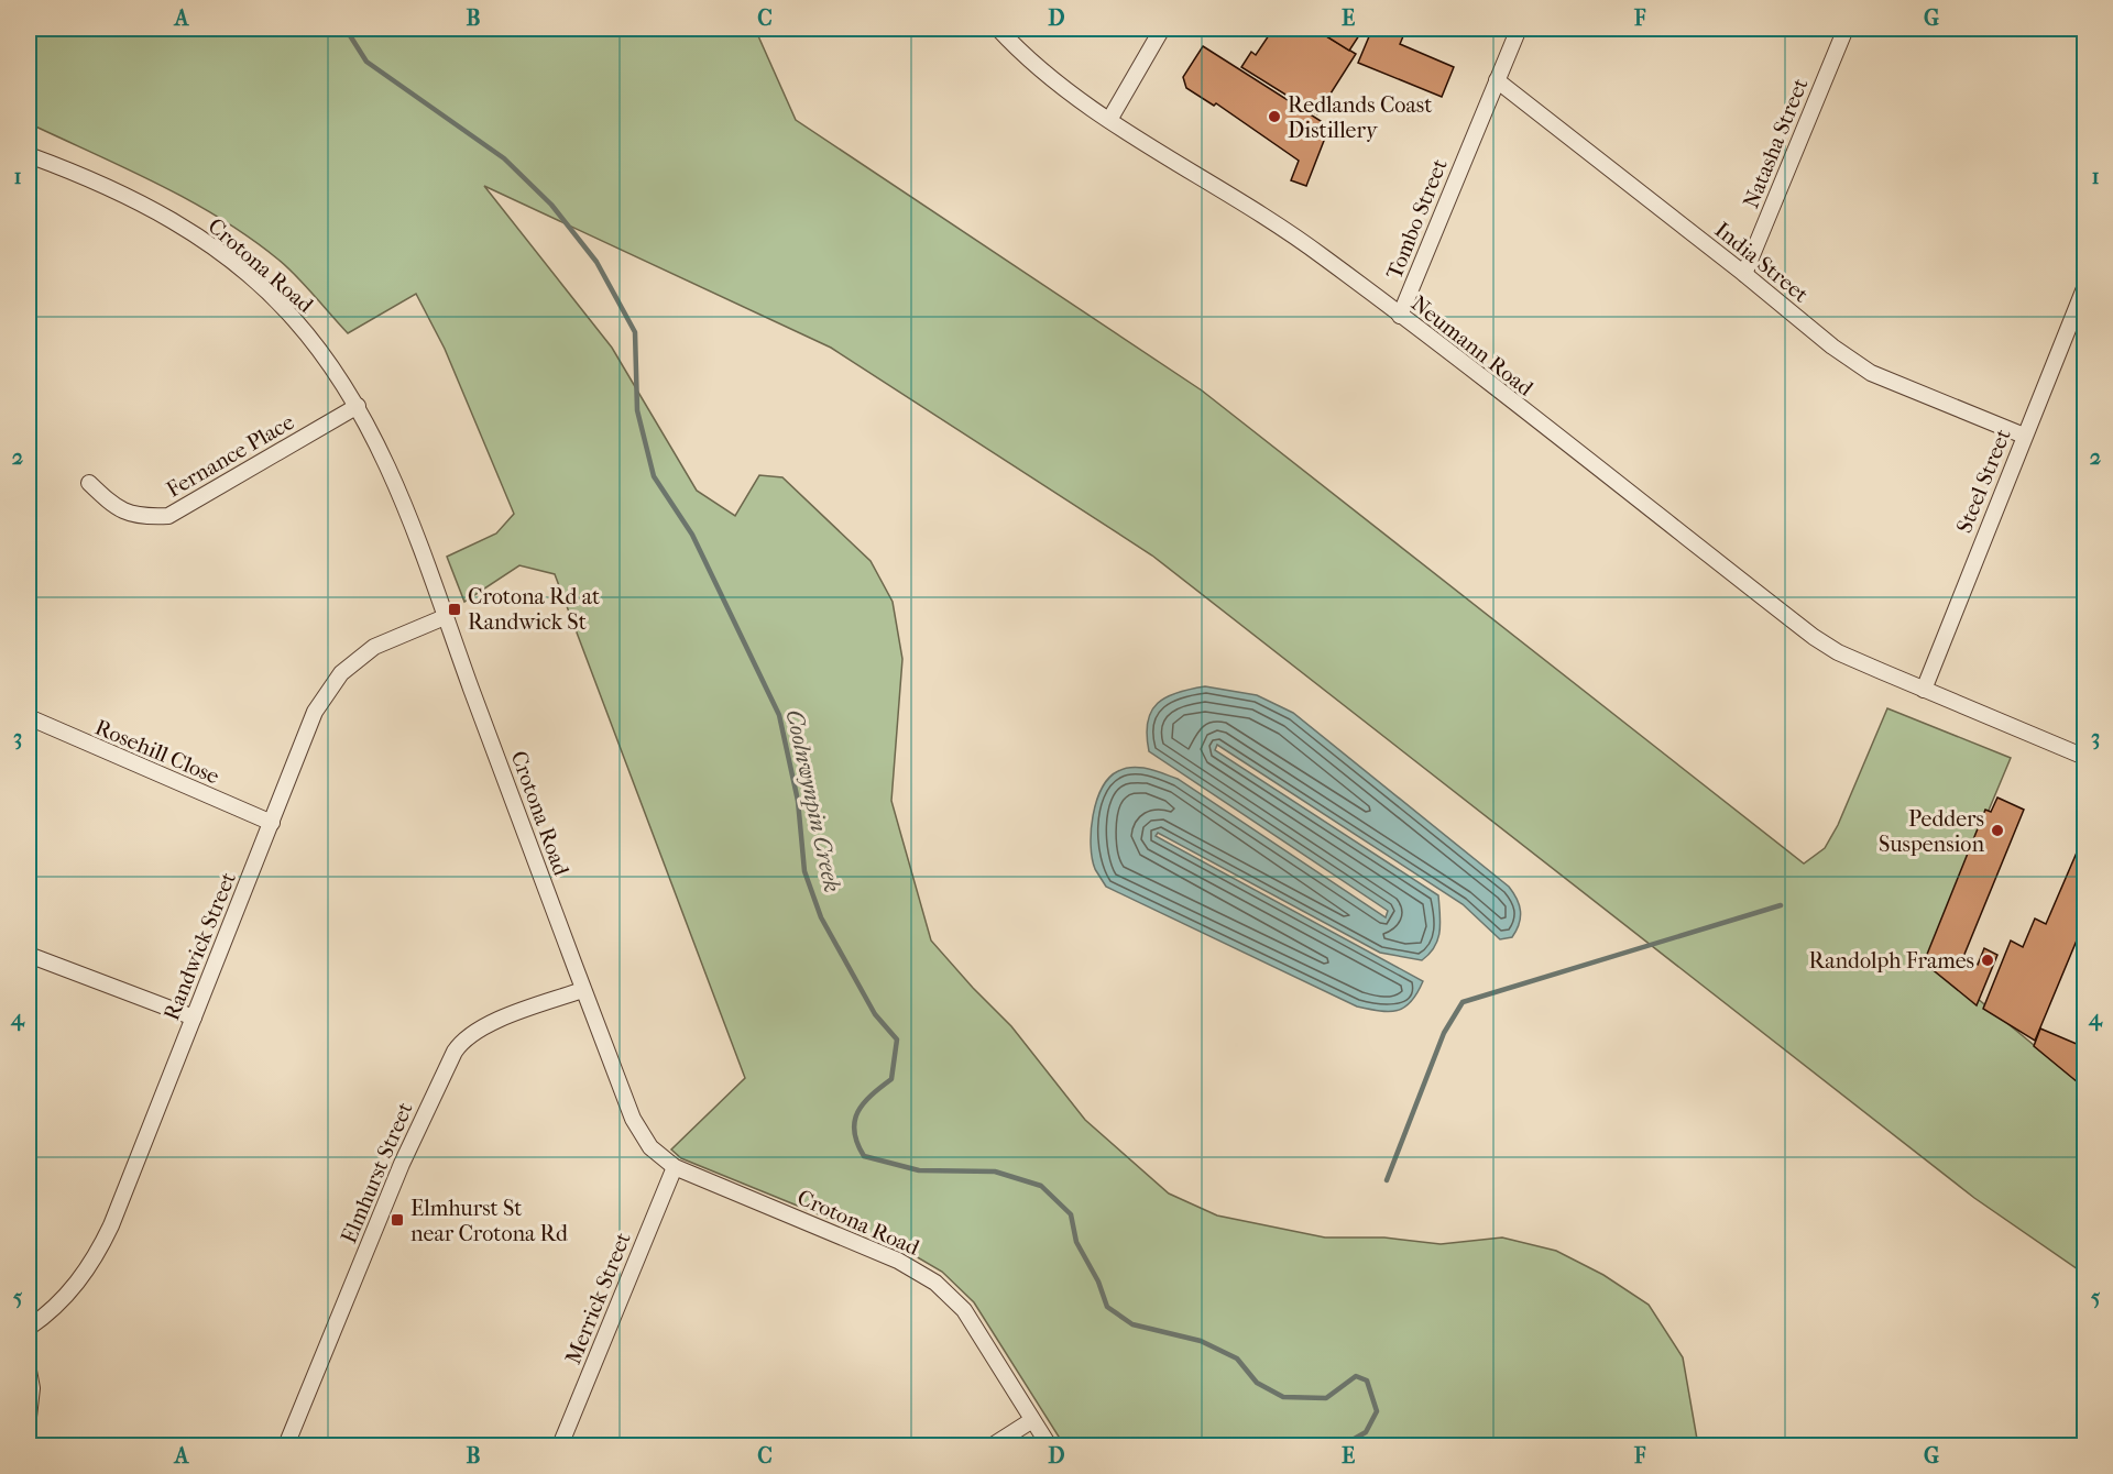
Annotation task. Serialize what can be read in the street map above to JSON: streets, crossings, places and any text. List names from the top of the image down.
{
  "streets": {
    "street": [
      "Natasha Street",
      "Tombo Street",
      "India Street",
      "Crotona Road",
      "Neumann Road",
      "Fernance Place",
      "Steel Street",
      "Rosehill Close",
      "Randwick Street",
      "Elmhurst Street",
      "Merrick Street"
    ]
  },
  "crossings": [
    ["Natasha Street", "India Street"],
    ["Tombo Street", "India Street"],
    ["Tombo Street", "Neumann Road"],
    ["India Street", "Steel Street"],
    ["Crotona Road", "Fernance Place"],
    ["Crotona Road", "Randwick Street"],
    ["Crotona Road", "Elmhurst Street"],
    ["Crotona Road", "Merrick Street"],
    ["Neumann Road", "Steel Street"],
    ["Rosehill Close", "Randwick Street"]
  ],
  "water": ["Coolnwynpin Creek"],
  "places": {
    "other": ["Redlands Coast Distillery", "Pedders Suspension", "Randolph Frames"],
    "transit": ["Crotona Rd at Randwick St", "Elmhurst St near Crotona Rd"]
  },
  "grid": {
    "columns": [
      "A",
      "B",
      "C",
      "D",
      "E",
      "F",
      "G"
    ],
    "rows": [
      "1",
      "2",
      "3",
      "4",
      "5"
    ]
  }
}
